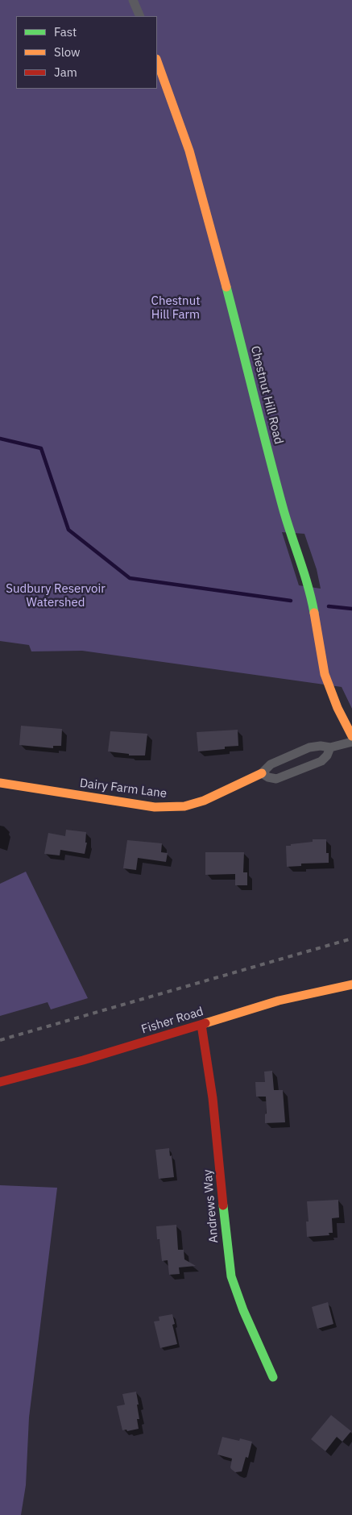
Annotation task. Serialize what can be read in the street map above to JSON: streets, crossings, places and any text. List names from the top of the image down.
{
  "streets": {
    "street": [
      "Chestnut Hill Road",
      "Dairy Farm Lane",
      "Fisher Road",
      "Andrews Way"
    ]
  },
  "crossings": [
    ["Fisher Road", "Andrews Way"]
  ],
  "parks": ["Chestnut Hill Farm", "Sudbury Reservoir Watershed"],
  "legend": ["Fast", "Slow", "Jam"]
}
